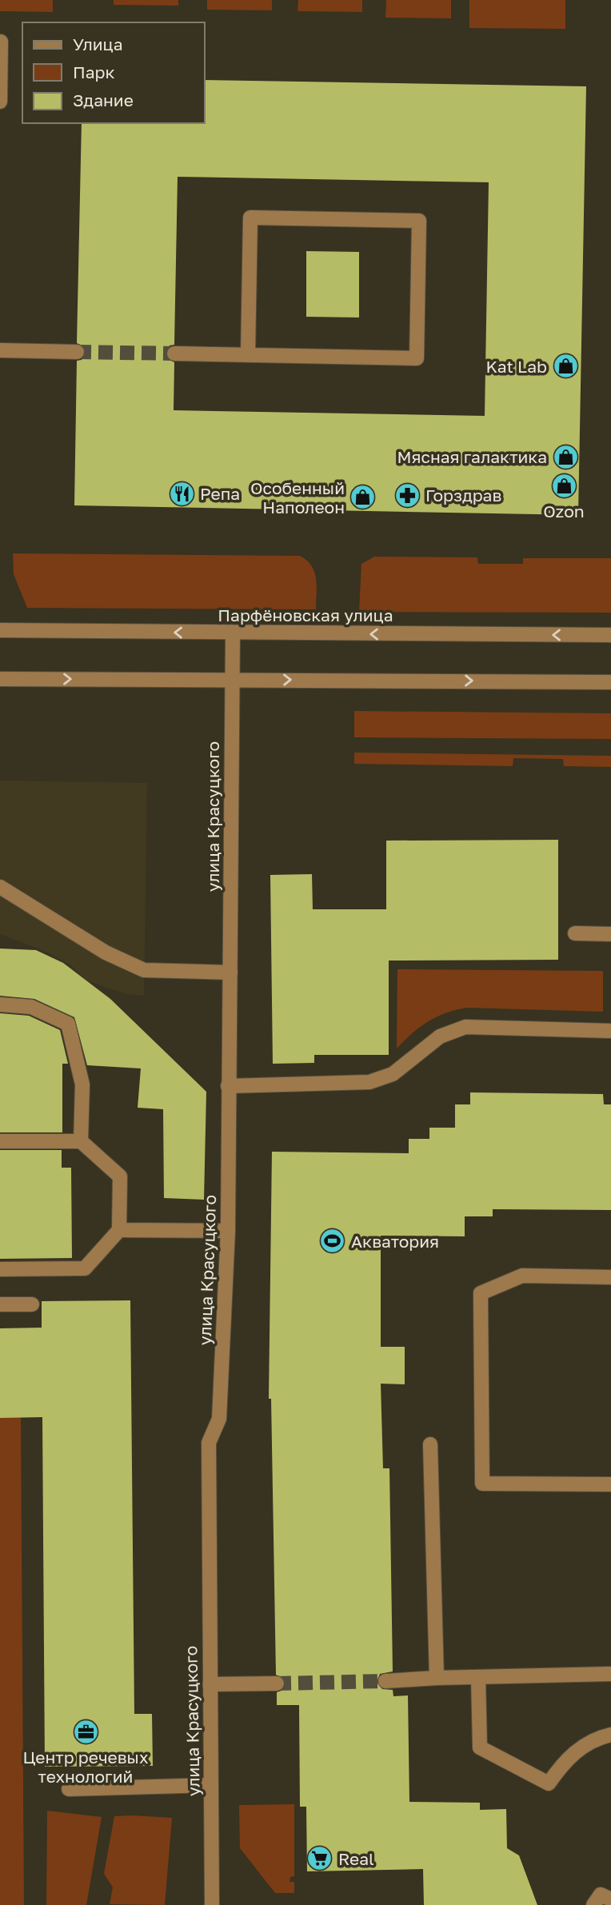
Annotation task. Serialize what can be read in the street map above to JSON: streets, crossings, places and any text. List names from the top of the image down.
{
  "streets": {
    "street": ["Парфёновская улица", "улица Красуцкого"]
  },
  "crossings": [
    ["Парфёновская улица", "улица Красуцкого"]
  ],
  "places": {
    "shop": [
      "Kat Lab",
      "Мясная галактика",
      "Ozon",
      "Особенный Наполеон"
    ],
    "restaurant": ["Репа"],
    "pharmacy": ["Горздрав"],
    "sports": ["Акватория"],
    "office": ["Центр речевых технологий"],
    "supermarket": ["Real"]
  },
  "legend": ["Улица", "Парк", "Здание"]
}
